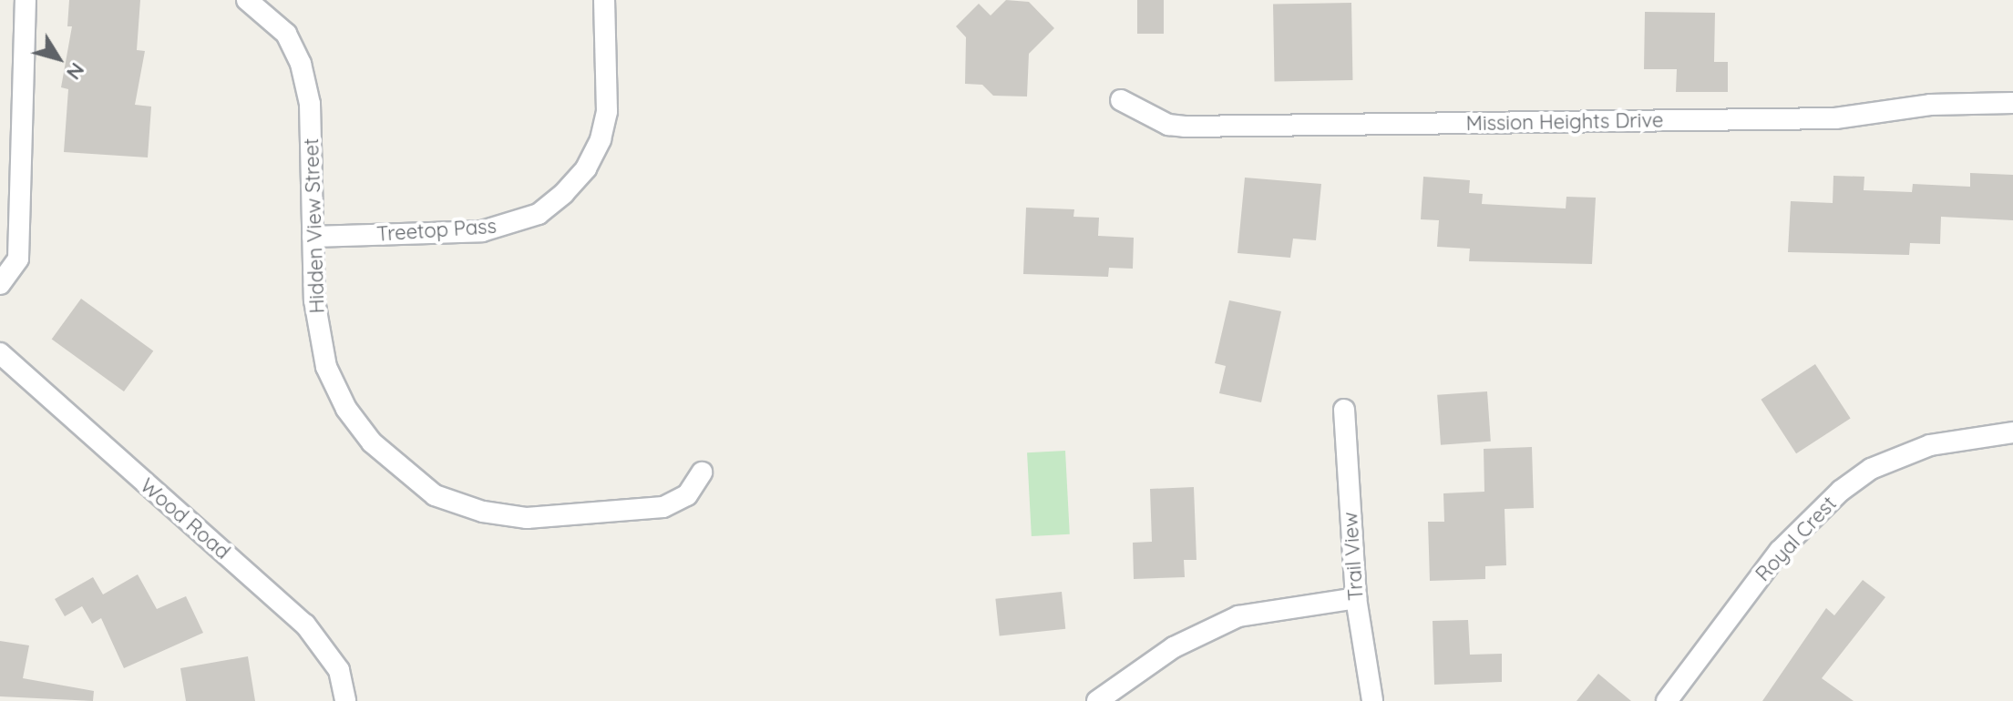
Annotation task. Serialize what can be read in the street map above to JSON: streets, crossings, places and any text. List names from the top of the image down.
{
  "streets": {
    "street": [
      "Mission Heights Drive",
      "Hidden View Street",
      "Treetop Pass",
      "Wood Road",
      "Royal Crest",
      "Trail View"
    ]
  },
  "crossings": [
    ["Hidden View Street", "Treetop Pass"]
  ],
  "north": "bottom right"
}
